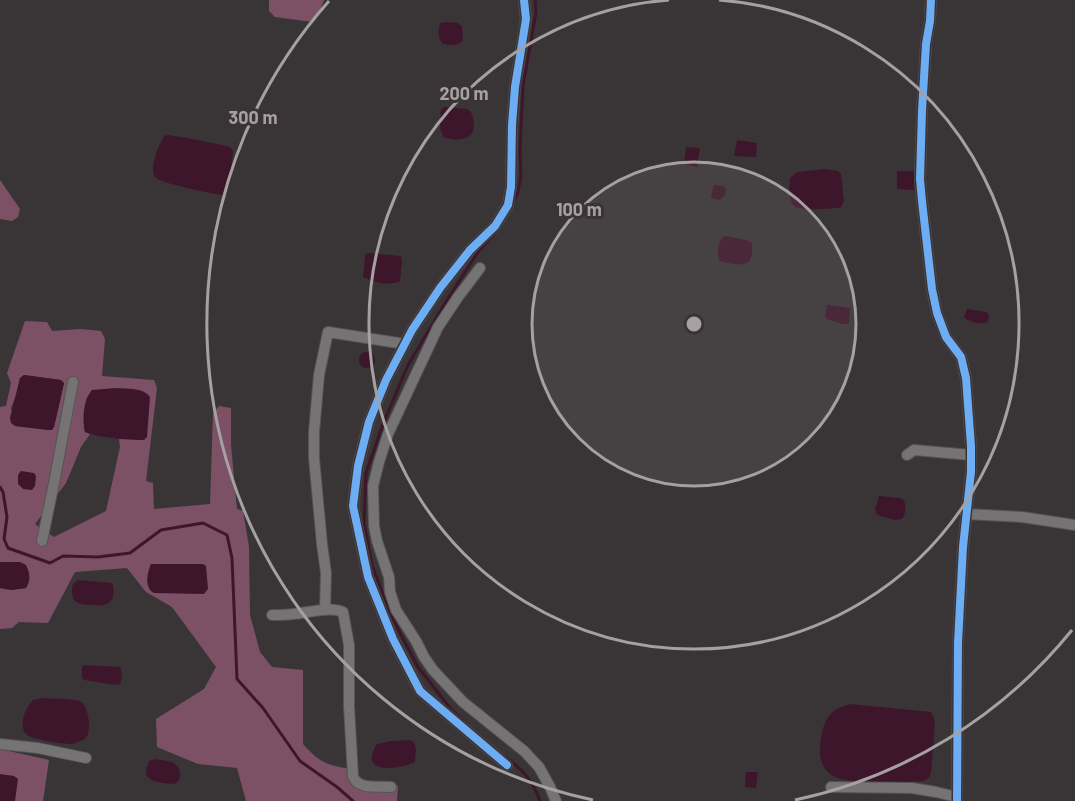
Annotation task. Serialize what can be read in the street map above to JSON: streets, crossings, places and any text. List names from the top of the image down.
{
  "rings": ["200 m", "300 m", "100 m"]
}
